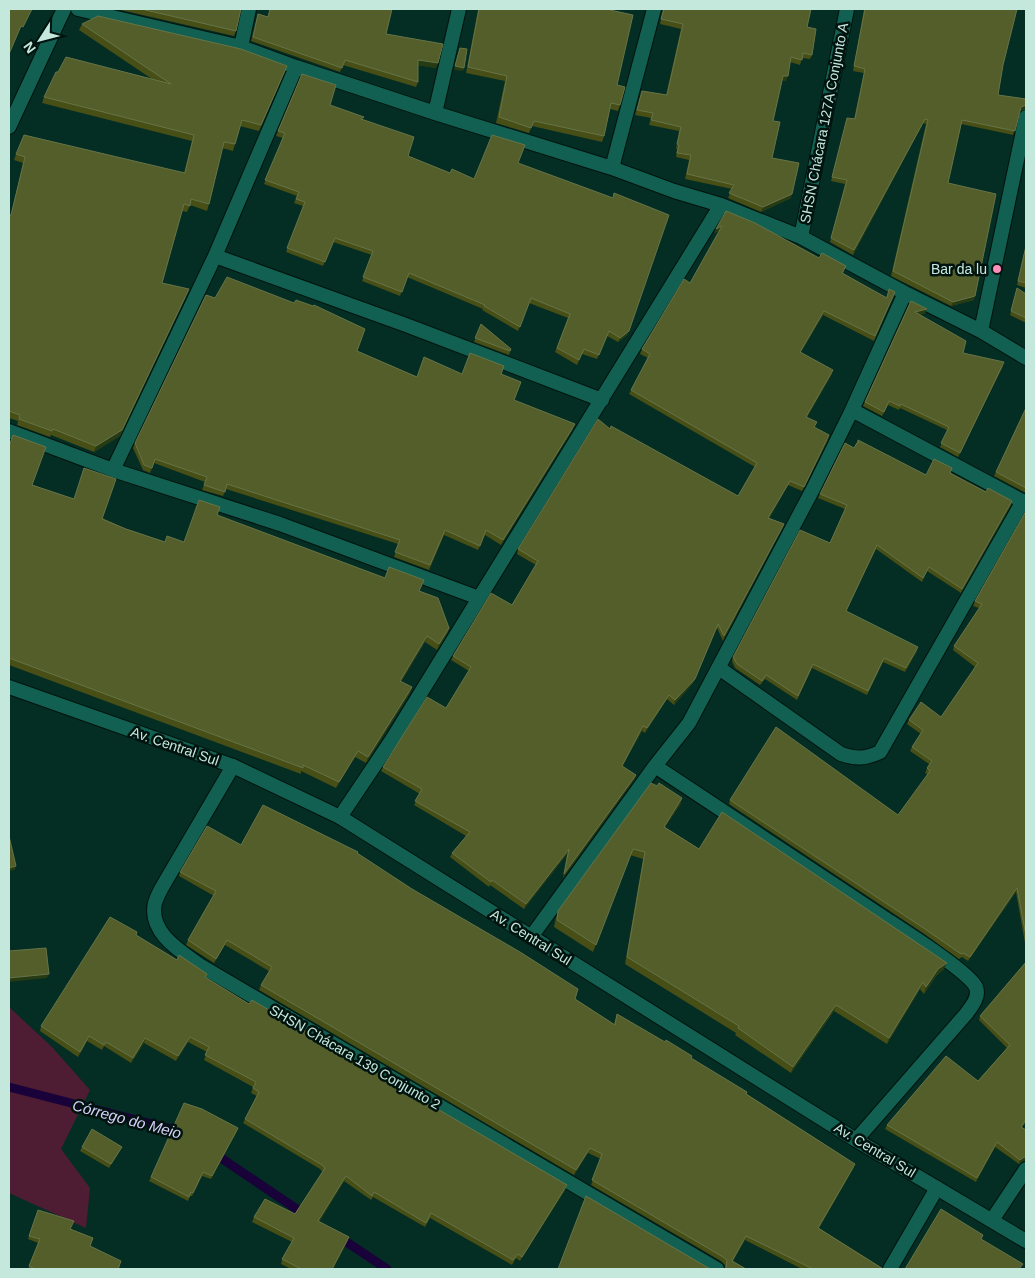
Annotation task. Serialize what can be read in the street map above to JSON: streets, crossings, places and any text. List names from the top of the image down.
{
  "streets": {
    "street": ["SHSN Chácara 127A Conjunto A", "Av. Central Sul", "SHSN Chácara 139 Conjunto 2"]
  },
  "crossings": [
    ["Av. Central Sul", "SHSN Chácara 139 Conjunto 2"]
  ],
  "water": ["Córrego do Meio"],
  "places": ["Bar da lu"],
  "north": "bottom left"
}
